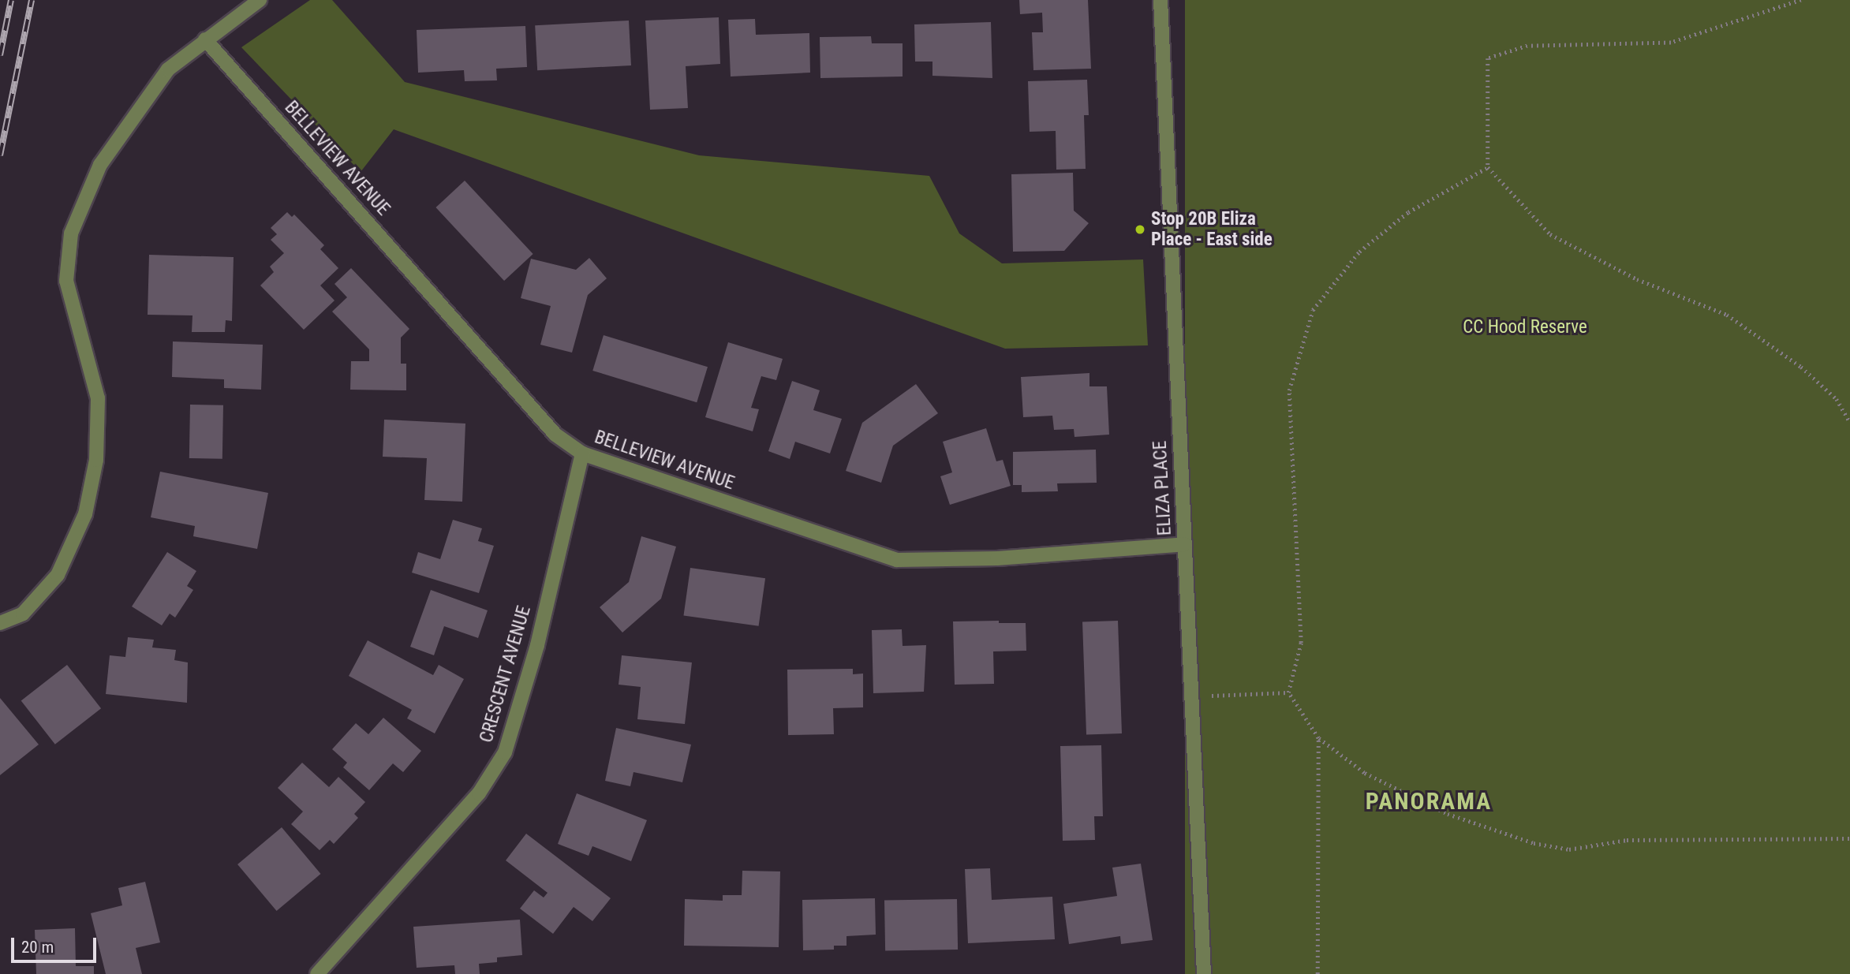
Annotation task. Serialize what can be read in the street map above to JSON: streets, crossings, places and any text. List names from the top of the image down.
{
  "streets": {
    "street": ["BELLEVIEW AVENUE", "ELIZA PLACE", "CRESCENT AVENUE"]
  },
  "crossings": [
    ["BELLEVIEW AVENUE", "ELIZA PLACE"],
    ["BELLEVIEW AVENUE", "CRESCENT AVENUE"]
  ],
  "districts": ["PANORAMA"],
  "parks": ["CC Hood Reserve"],
  "places": ["Stop 20B Eliza Place - East side"],
  "scale_bar": "20 m"
}
